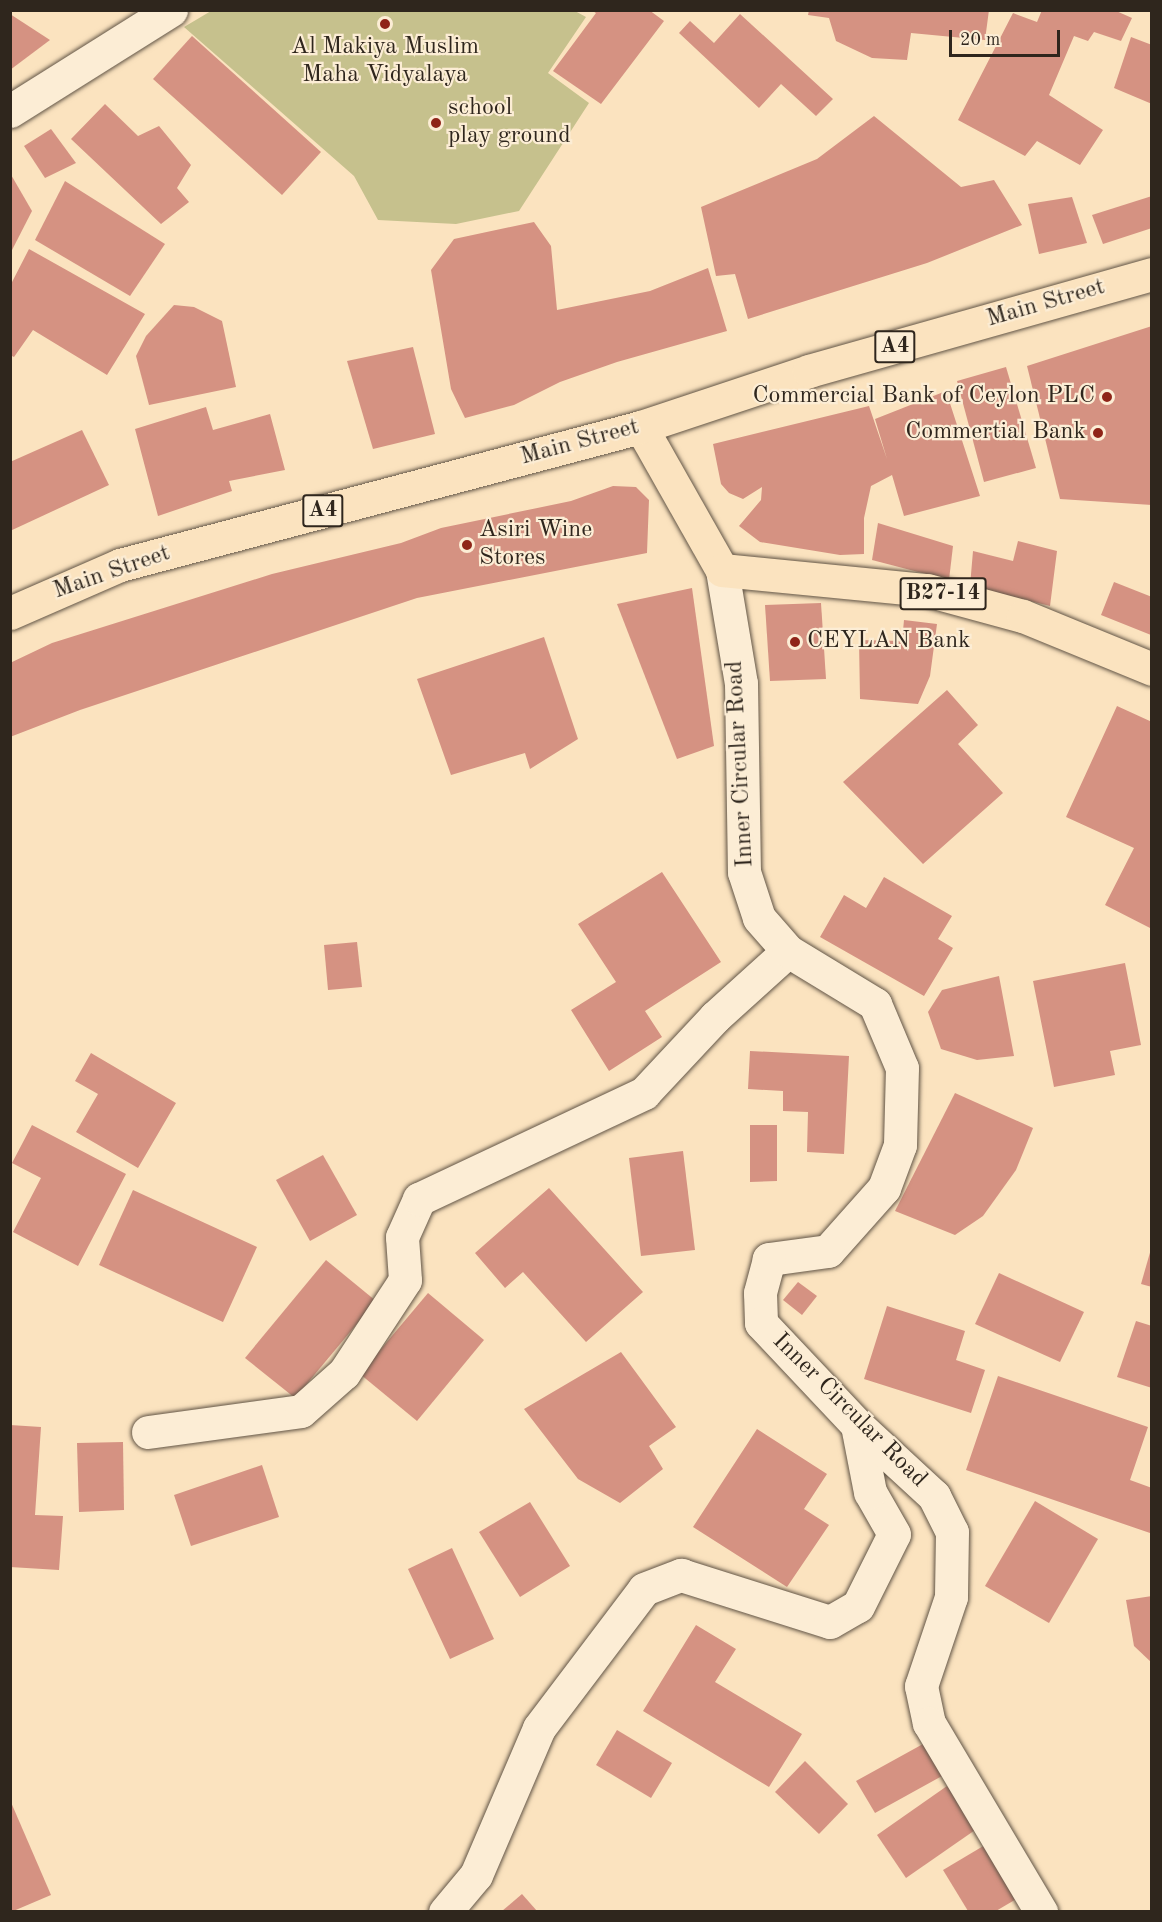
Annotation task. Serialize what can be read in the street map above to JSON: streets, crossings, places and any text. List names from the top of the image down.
{
  "streets": {
    "main road": [
      "Main Street",
      "A4",
      "B27-14",
      "Inner Circular Road"
    ]
  },
  "crossings": [
    ["Main Street", "Inner Circular Road"],
    ["B27-14", "Inner Circular Road"]
  ],
  "places": [
    "Al Makiya Muslim Maha Vidyalaya",
    "school play ground",
    "Commercial Bank of Ceylon PLC",
    "Commertial Bank",
    "Asiri Wine Stores",
    "CEYLAN Bank"
  ],
  "scale_bar": "20 m"
}
